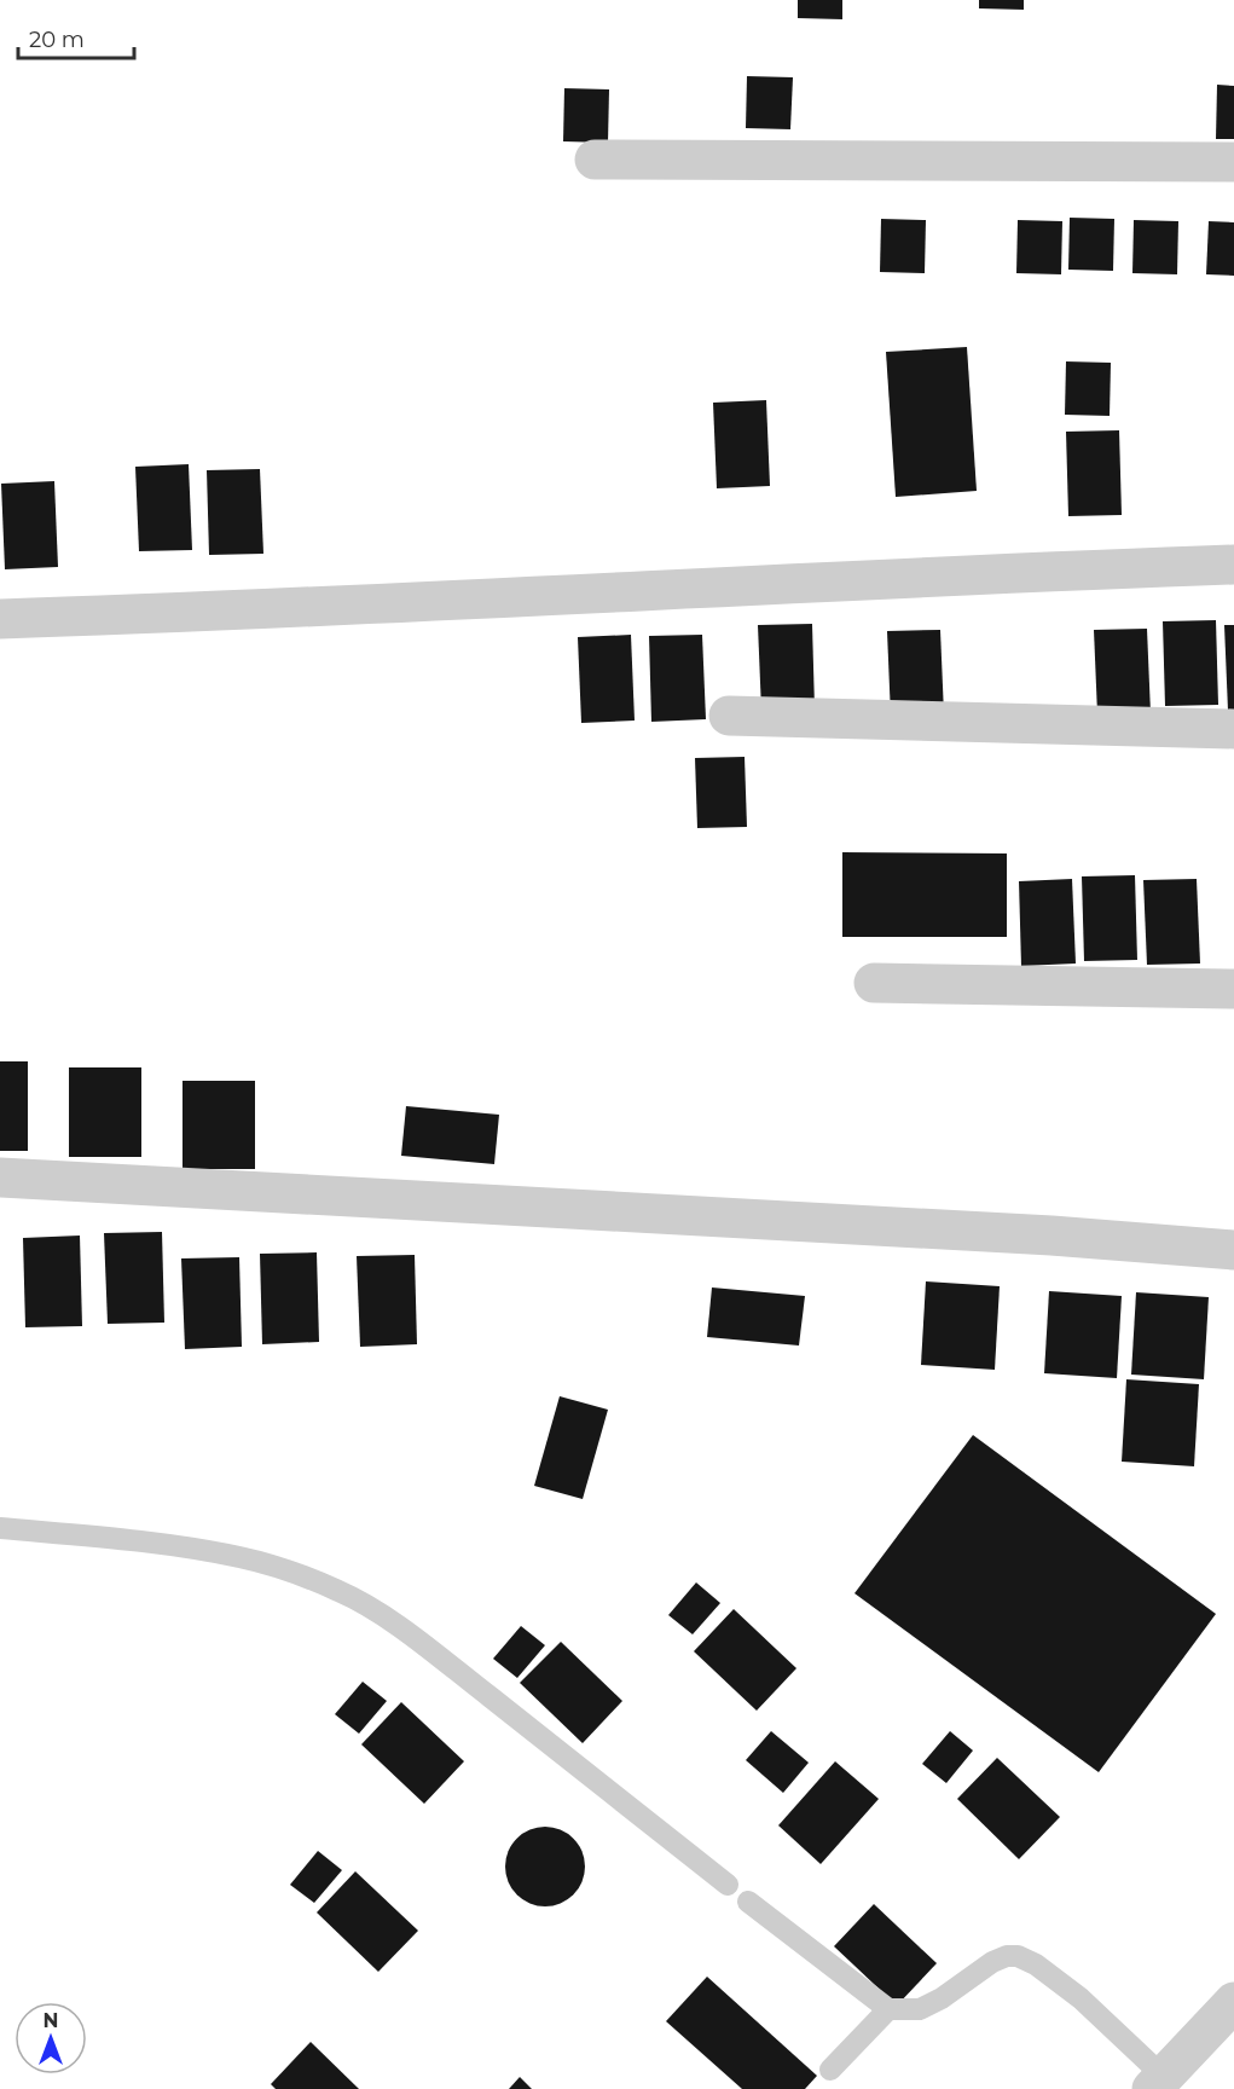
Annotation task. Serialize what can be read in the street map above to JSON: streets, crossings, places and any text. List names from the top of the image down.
{
  "scale_bar": "20 m",
  "north": "top"
}
